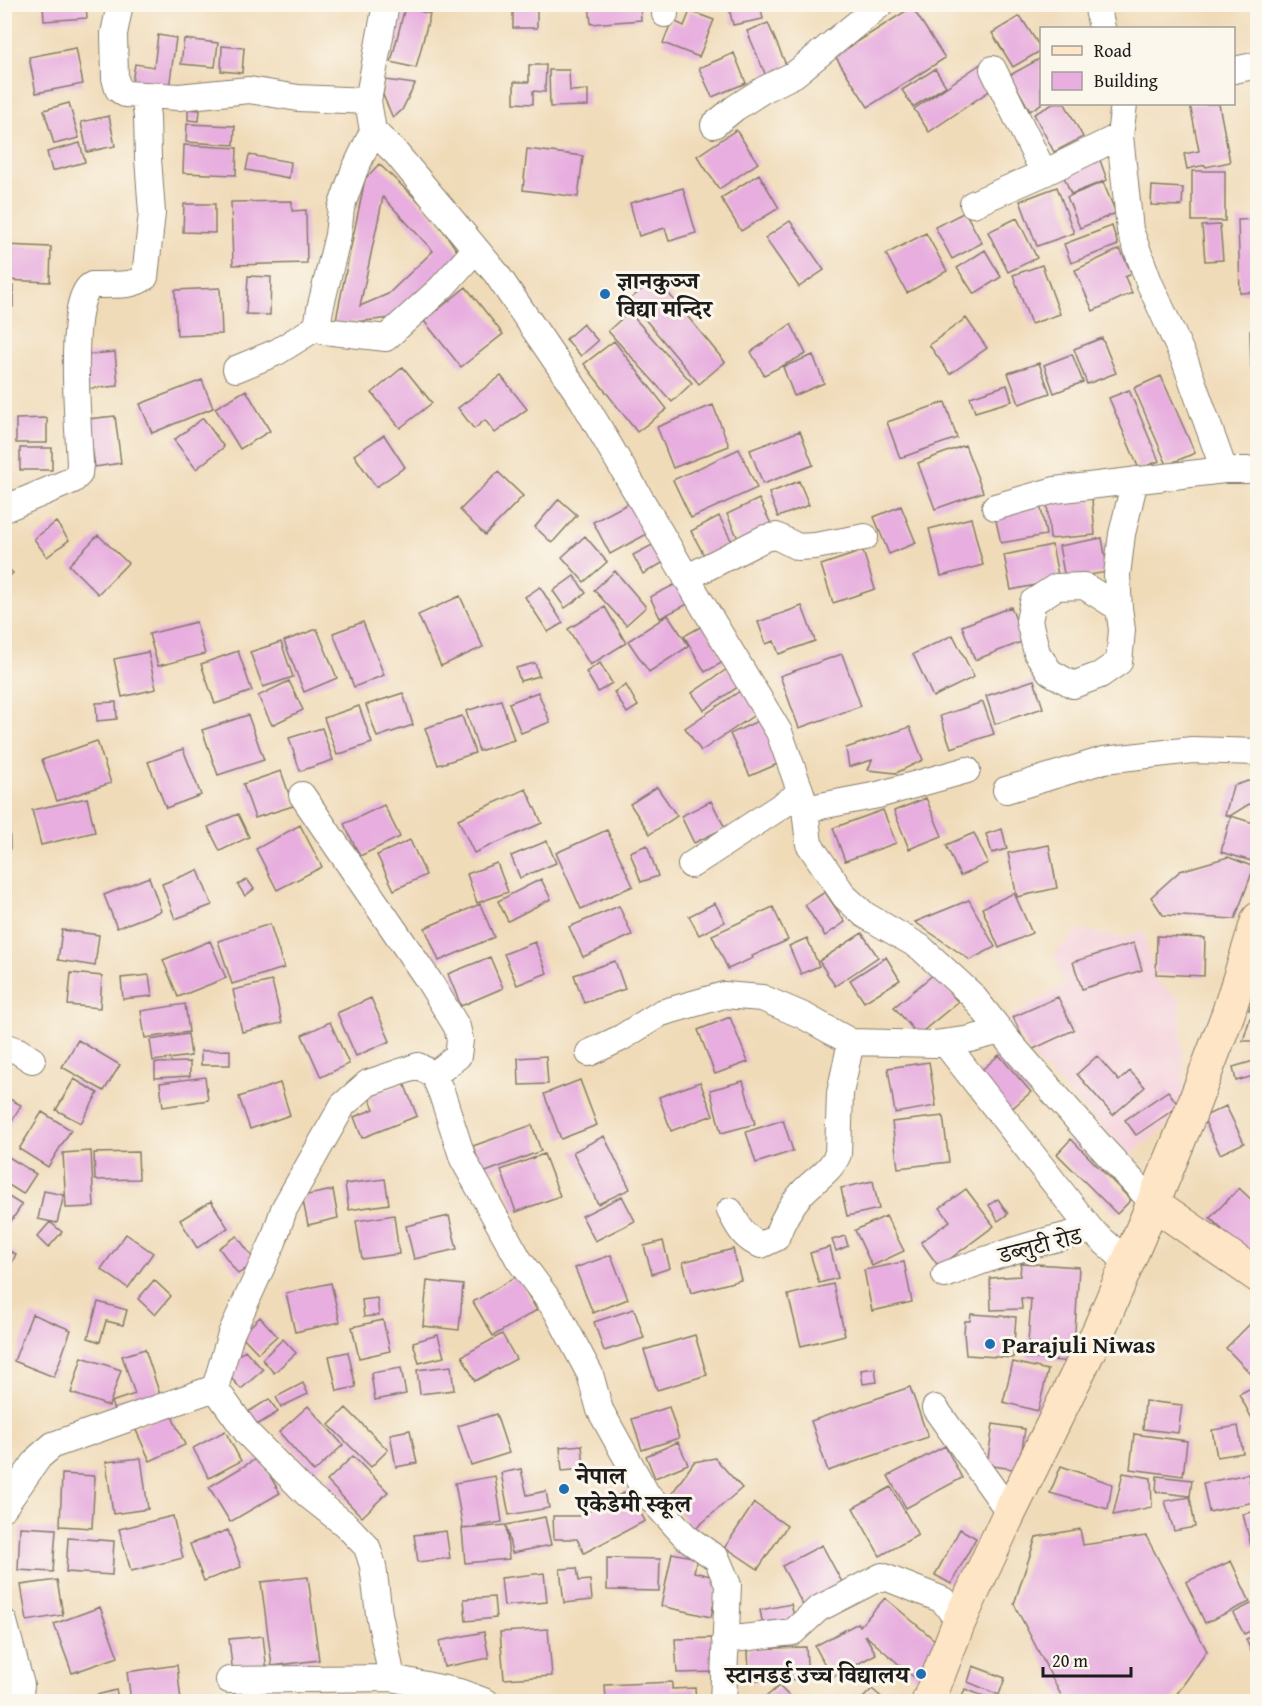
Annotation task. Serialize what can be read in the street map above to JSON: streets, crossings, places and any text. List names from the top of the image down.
{
  "streets": {
    "street": ["डब्लुटी रोड"]
  },
  "places": [
    "ज्ञानकुञ्‍ज विद्या मन्दिर",
    "Parajuli Niwas",
    "नेपाल एकेडेमी स्कूल",
    "स्टानडर्ड उच्च विद्यालय"
  ],
  "legend": ["Road", "Building"],
  "scale_bar": "20 m"
}
